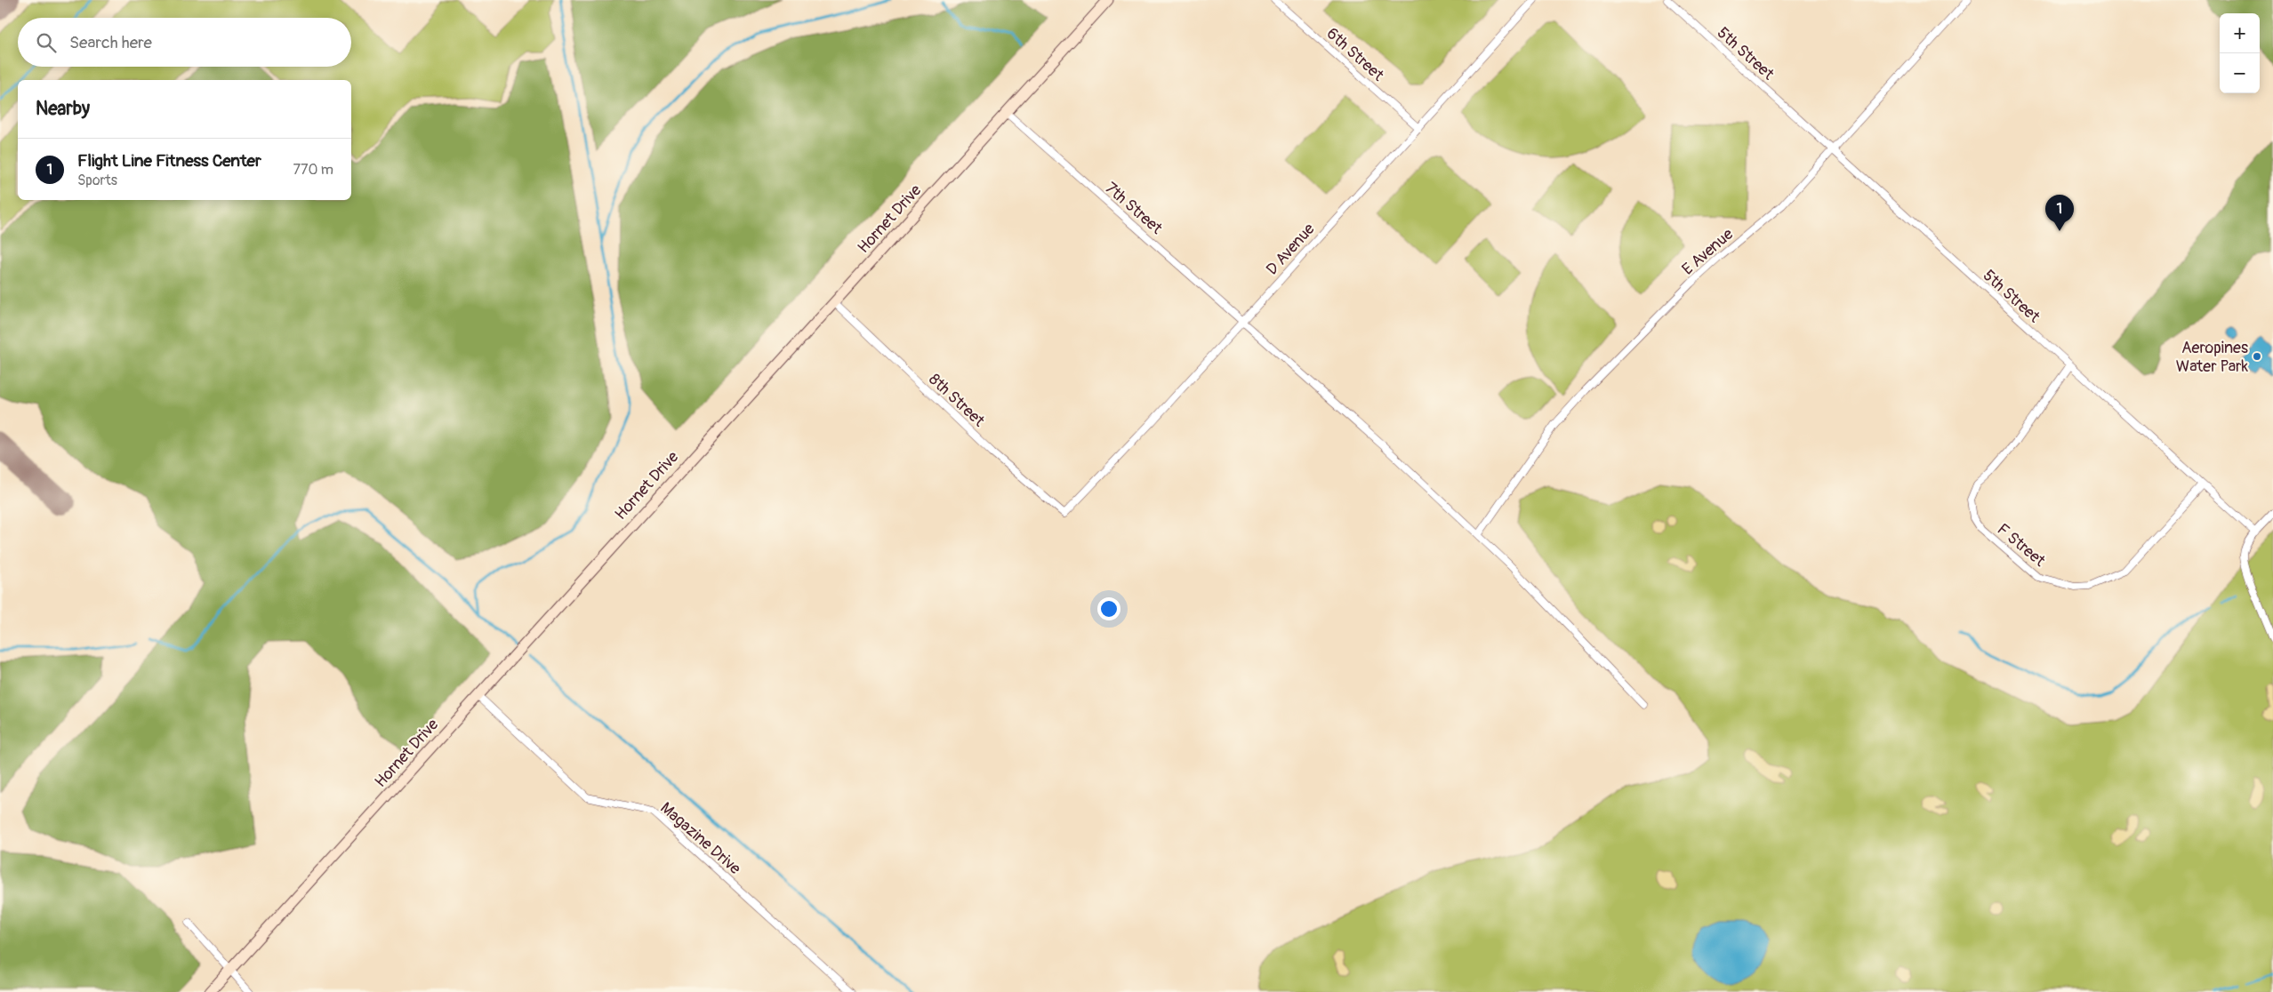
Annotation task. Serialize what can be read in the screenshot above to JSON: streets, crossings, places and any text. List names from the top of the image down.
{
  "streets": {
    "main road": ["Hornet Drive"],
    "street": [
      "5th Street",
      "6th Street",
      "7th Street",
      "D Avenue",
      "E Avenue",
      "8th Street",
      "F Street",
      "Magazine Drive"
    ]
  },
  "crossings": [
    ["5th Street", "E Avenue"],
    ["5th Street", "F Street"],
    ["6th Street", "D Avenue"],
    ["7th Street", "Hornet Drive"],
    ["7th Street", "D Avenue"],
    ["7th Street", "E Avenue"],
    ["Hornet Drive", "8th Street"],
    ["Hornet Drive", "Magazine Drive"],
    ["D Avenue", "8th Street"]
  ],
  "places": ["Aeropines Water Park"],
  "page": {
    "map_buttons": ["+", "−"],
    "search": "Search here",
    "heading": "Nearby",
    "list": [
      {
        "mark": "1",
        "name": "Flight Line Fitness Center",
        "note": "Sports",
        "value": "770 m"
      }
    ],
    "pins": "1"
  }
}
